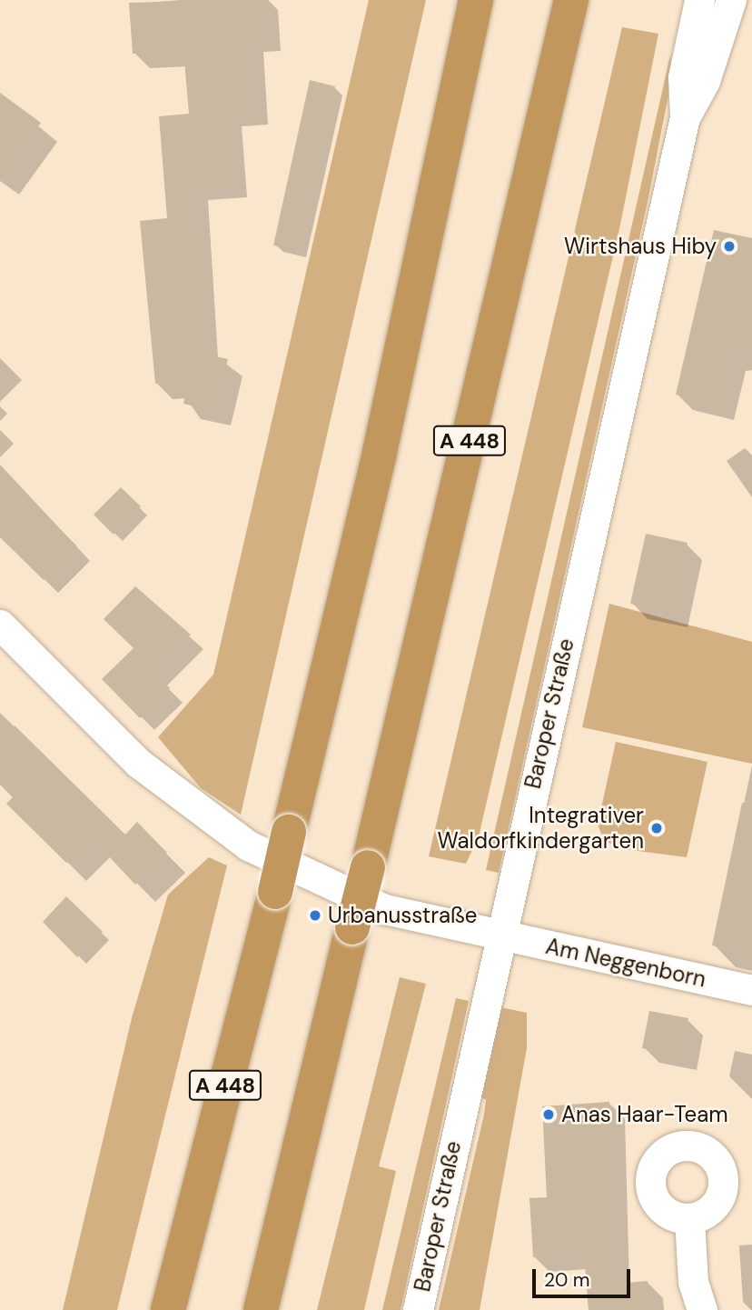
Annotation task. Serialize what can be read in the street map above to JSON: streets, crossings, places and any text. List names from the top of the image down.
{
  "streets": {
    "highway": ["A 448"],
    "street": ["Baroper Straße", "Am Neggenborn"]
  },
  "crossings": [
    ["Baroper Straße", "Am Neggenborn"]
  ],
  "places": [
    "Wirtshaus Hiby",
    "Integrativer Waldorfkindergarten",
    "Urbanusstraße",
    "Anas Haar-Team"
  ],
  "scale_bar": "20 m"
}
